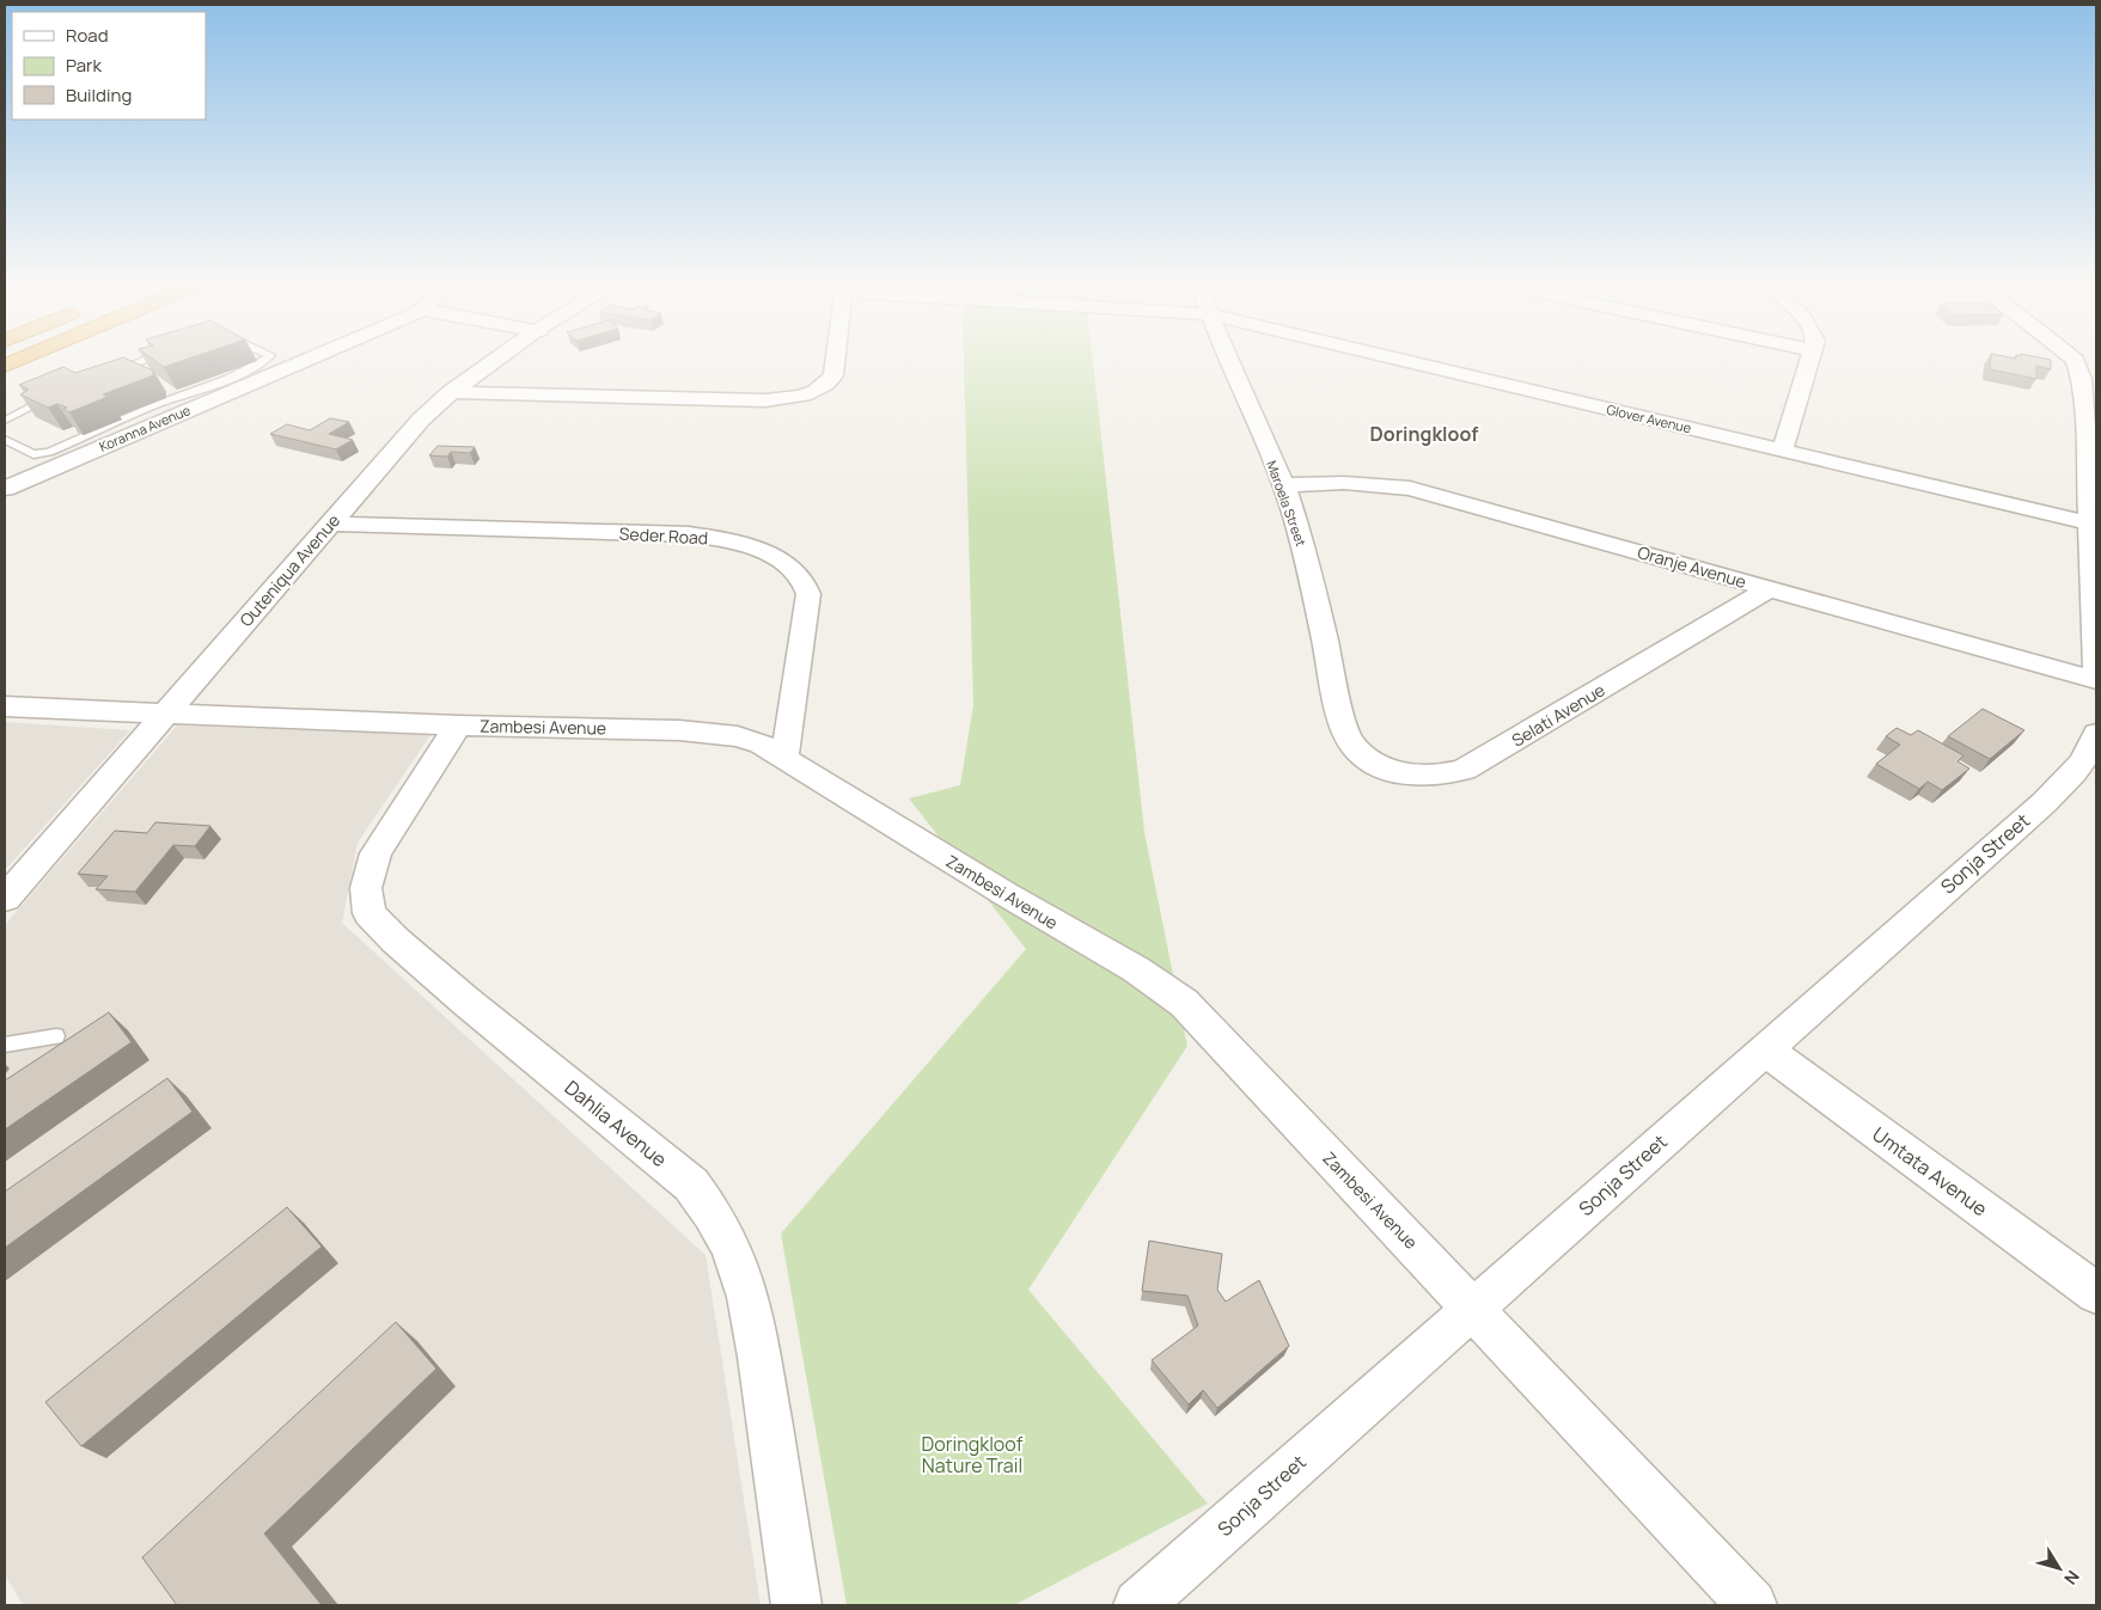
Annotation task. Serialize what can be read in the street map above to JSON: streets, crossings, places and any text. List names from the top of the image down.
{
  "streets": {
    "street": [
      "Glover Avenue",
      "Koranna Avenue",
      "Maroela Street",
      "Seder Road",
      "Oranje Avenue",
      "Outeniqua Avenue",
      "Selati Avenue",
      "Zambesi Avenue",
      "Sonja Street",
      "Dahlia Avenue",
      "Umtata Avenue"
    ]
  },
  "crossings": [
    ["Maroela Street", "Oranje Avenue"],
    ["Maroela Street", "Selati Avenue"],
    ["Seder Road", "Outeniqua Avenue"],
    ["Seder Road", "Zambesi Avenue"],
    ["Oranje Avenue", "Selati Avenue"],
    ["Outeniqua Avenue", "Zambesi Avenue"],
    ["Zambesi Avenue", "Sonja Street"],
    ["Zambesi Avenue", "Dahlia Avenue"],
    ["Sonja Street", "Umtata Avenue"]
  ],
  "districts": ["Doringkloof"],
  "parks": ["Doringkloof Nature Trail"],
  "legend": ["Road", "Park", "Building"],
  "north": "bottom right"
}
